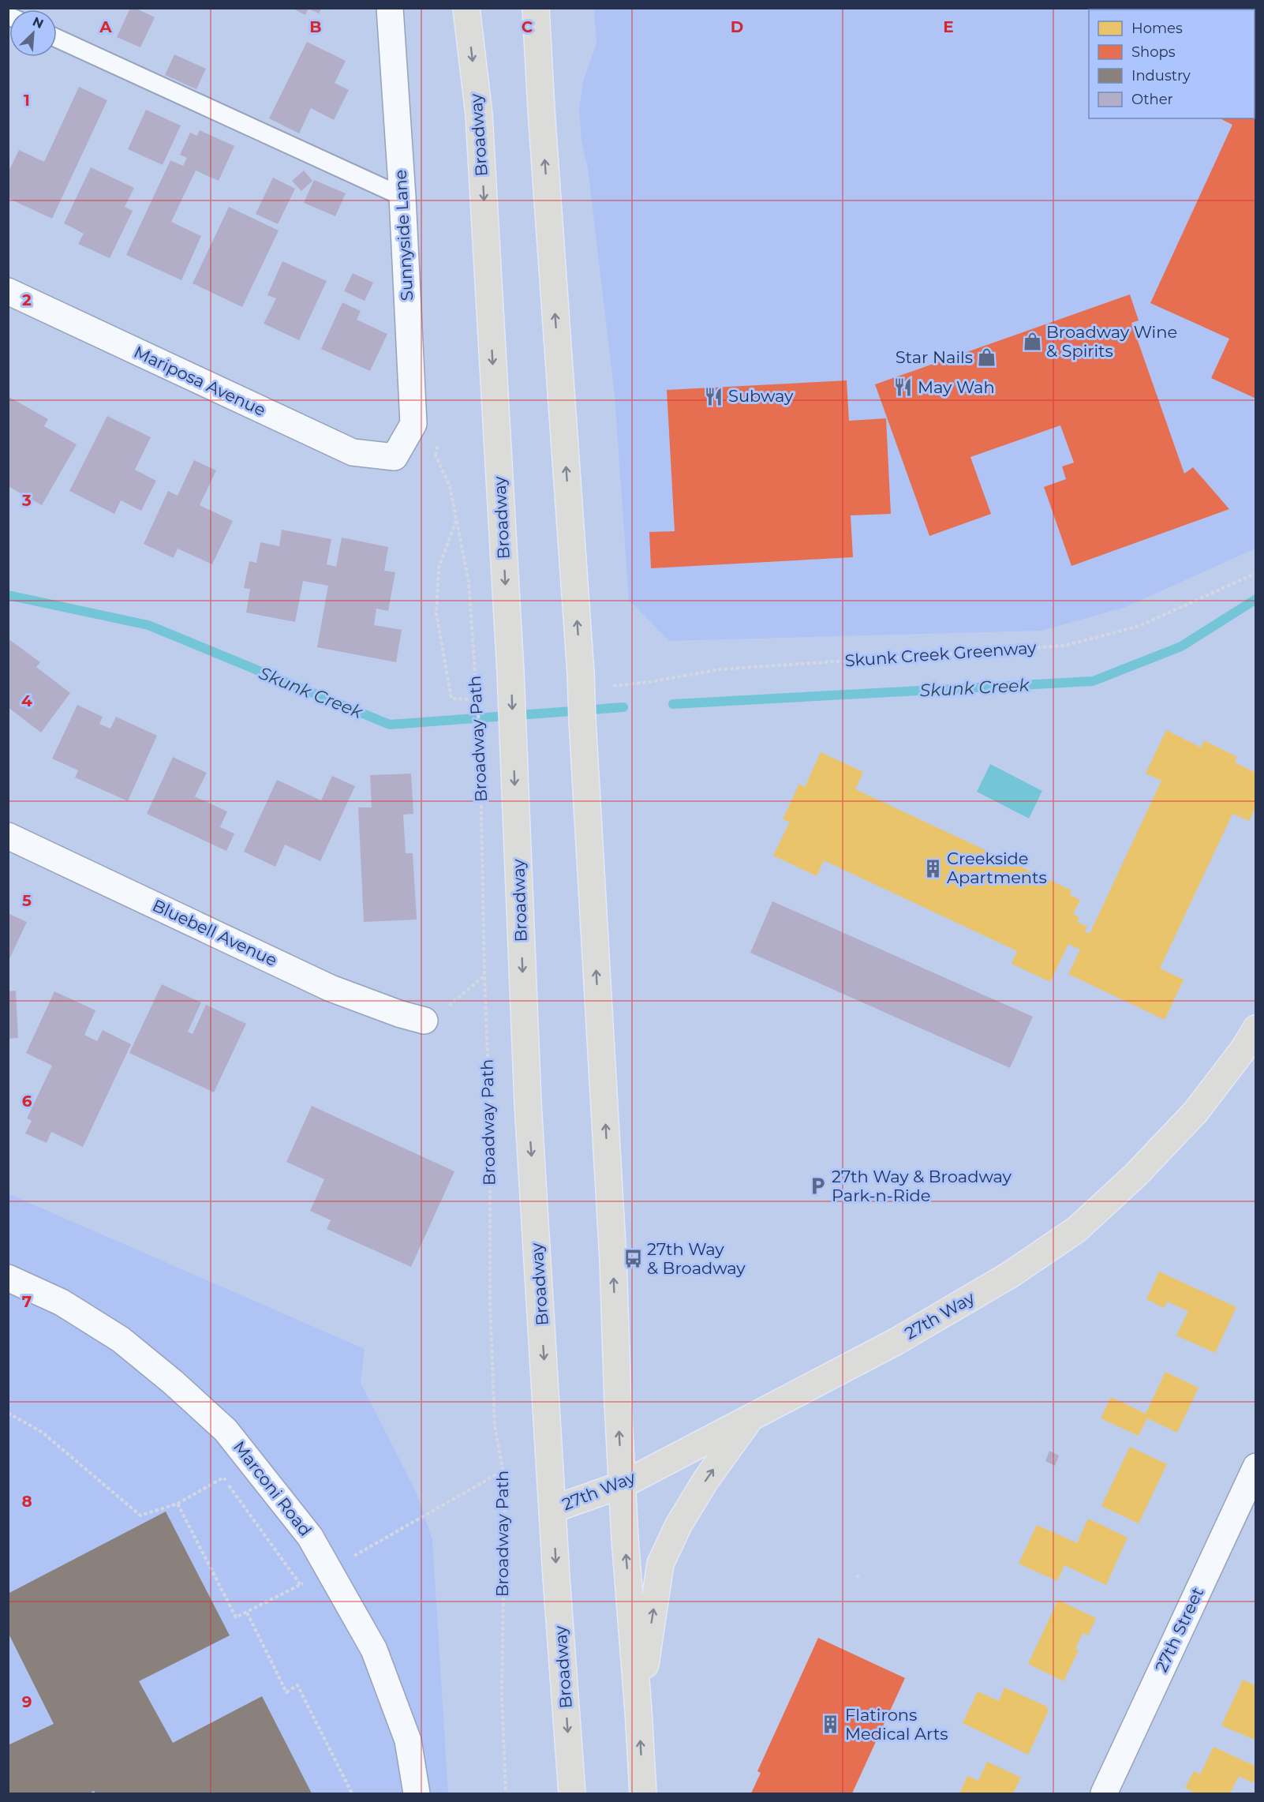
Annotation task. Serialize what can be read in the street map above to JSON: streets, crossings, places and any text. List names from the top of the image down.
{
  "streets": {
    "main road": ["Broadway", "27th Way"],
    "street": [
      "Sunnyside Lane",
      "Mariposa Avenue",
      "Bluebell Avenue",
      "Marconi Road",
      "27th Street"
    ],
    "path": ["Skunk Creek Greenway", "Broadway Path"]
  },
  "crossings": [
    ["Broadway", "27th Way"],
    ["Sunnyside Lane", "Mariposa Avenue"]
  ],
  "water": ["Skunk Creek"],
  "places": {
    "shop": ["Broadway Wine & Spirits", "Star Nails"],
    "restaurant": ["May Wah", "Subway"],
    "building": ["Creekside Apartments", "Flatirons Medical Arts"],
    "parking": ["27th Way & Broadway Park-n-Ride"],
    "bus stop": ["27th Way & Broadway"]
  },
  "legend": [
    "Homes",
    "Shops",
    "Industry",
    "Other"
  ],
  "north": "top right",
  "grid": {
    "columns": [
      "A",
      "B",
      "C",
      "D",
      "E"
    ],
    "rows": [
      "1",
      "2",
      "3",
      "4",
      "5",
      "6",
      "7",
      "8",
      "9"
    ]
  }
}
